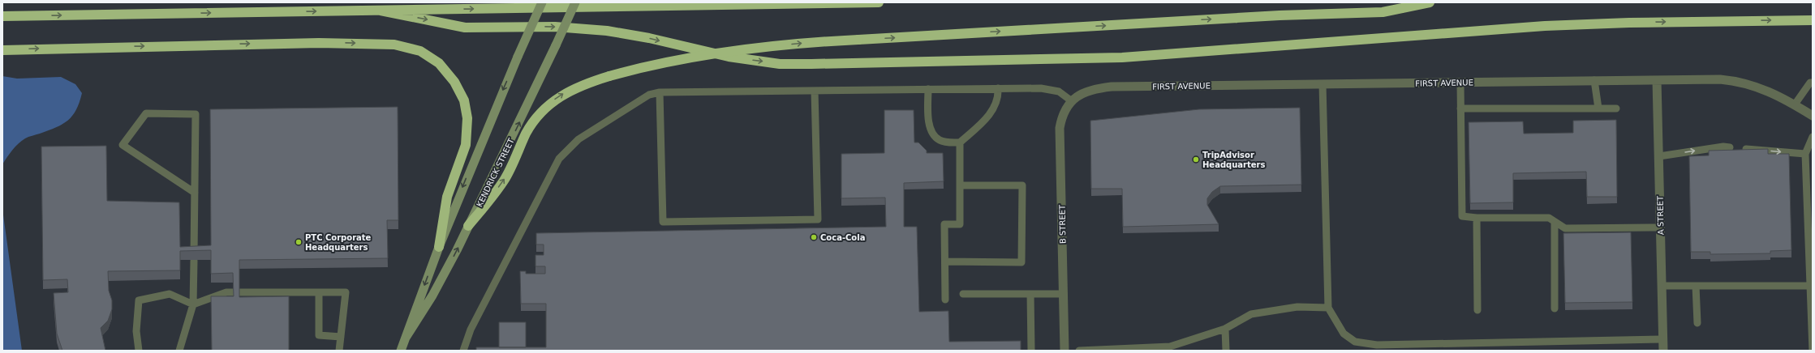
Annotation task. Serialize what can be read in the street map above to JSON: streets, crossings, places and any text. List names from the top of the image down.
{
  "streets": {
    "main road": ["KENDRICK STREET"],
    "street": ["FIRST AVENUE", "A STREET", "B STREET"]
  },
  "crossings": [
    ["FIRST AVENUE", "A STREET"],
    ["FIRST AVENUE", "B STREET"]
  ],
  "places": ["TripAdvisor Headquarters", "Coca-Cola", "PTC Corporate Headquarters"]
}
